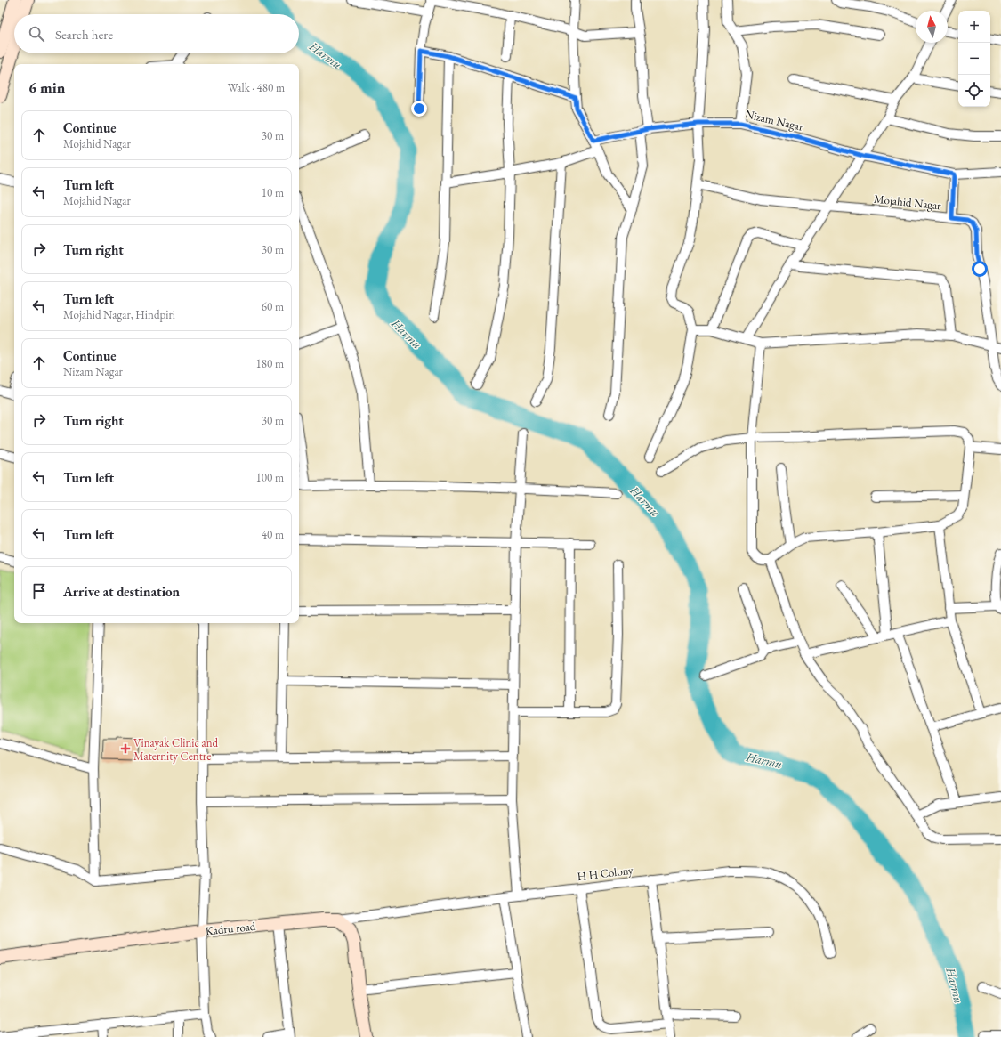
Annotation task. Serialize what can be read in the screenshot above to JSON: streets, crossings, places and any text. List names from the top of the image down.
{
  "streets": {
    "main road": ["Kadru road"],
    "street": ["Nizam Nagar", "Mojahid Nagar", "H H Colony"]
  },
  "crossings": [
    ["H H Colony", "Kadru road"]
  ],
  "water": ["Harmu"],
  "places": {
    "health": ["Vinayak Clinic and Maternity Centre"]
  },
  "north": "top",
  "page": {
    "map_buttons": ["+", "−"],
    "search": "Search here",
    "heading": ["6 min", "Walk · 480 m"],
    "list": [
      ["Continue", "Mojahid Nagar", "30 m"],
      ["Turn left", "Mojahid Nagar", "10 m"],
      ["Turn right", "30 m"],
      ["Turn left", "Mojahid Nagar, Hindpiri", "60 m"],
      ["Continue", "Nizam Nagar", "180 m"],
      ["Turn right", "30 m"],
      ["Turn left", "100 m"],
      ["Turn left", "40 m"],
      "Arrive at destination"
    ]
  }
}
